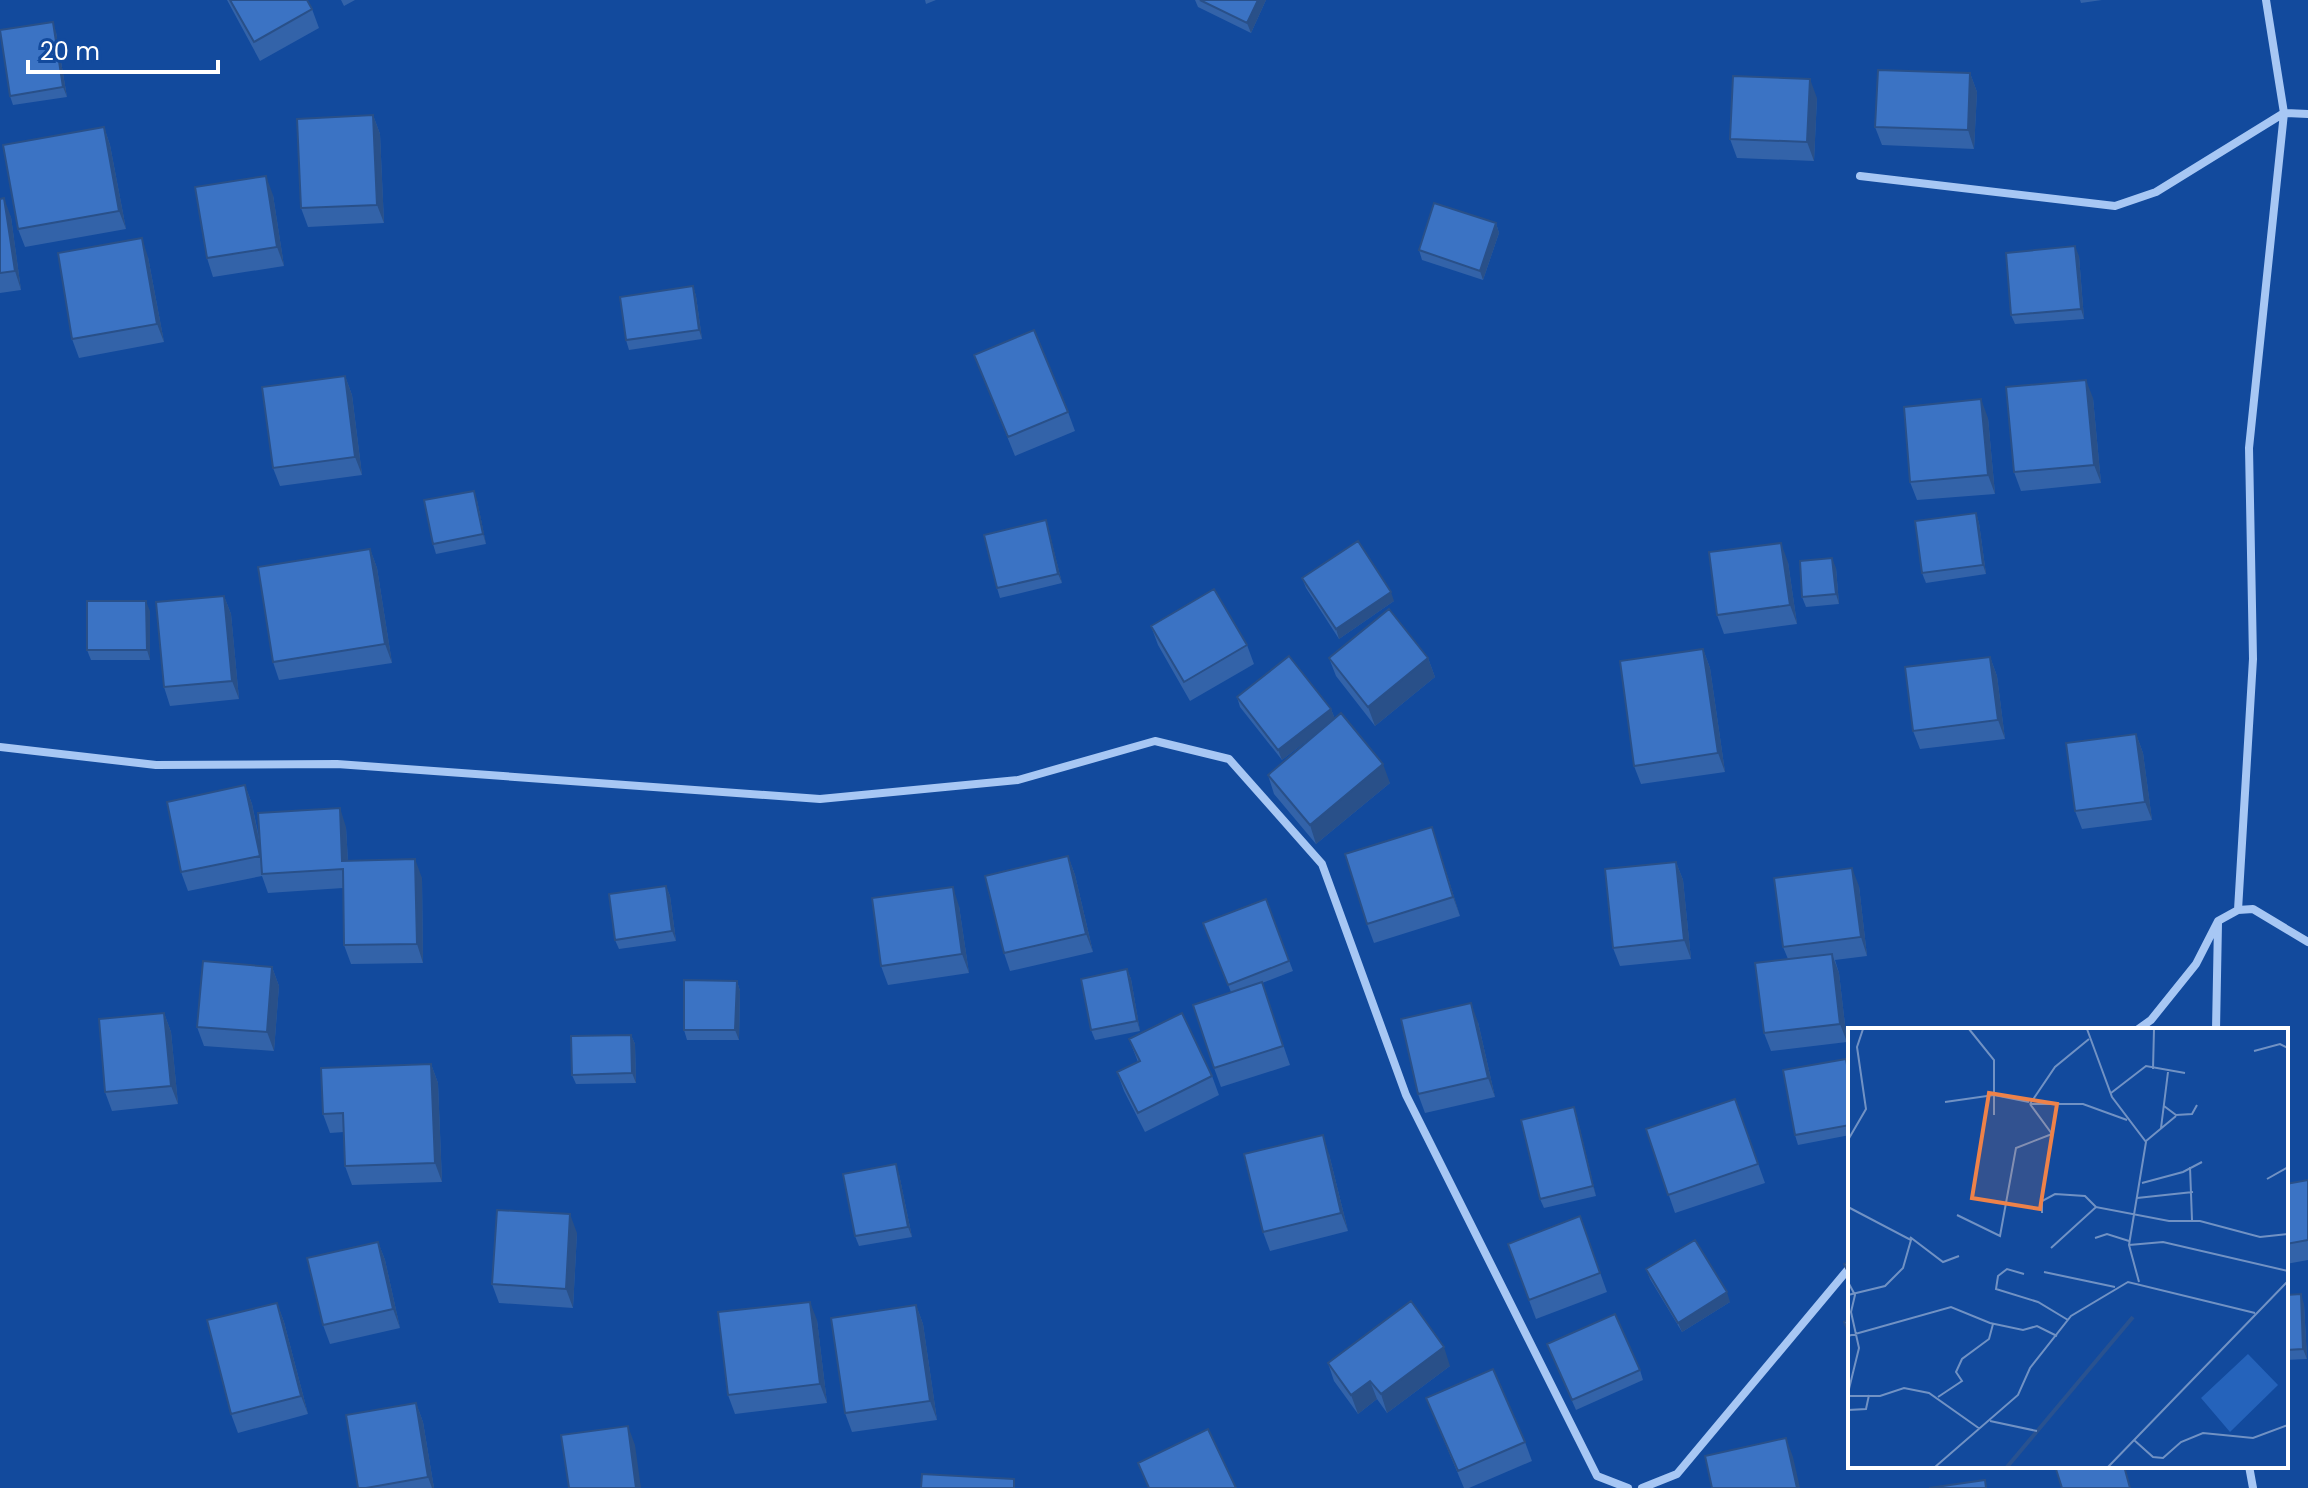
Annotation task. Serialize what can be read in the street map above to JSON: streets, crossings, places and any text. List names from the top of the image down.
{
  "scale_bar": "20 m"
}
